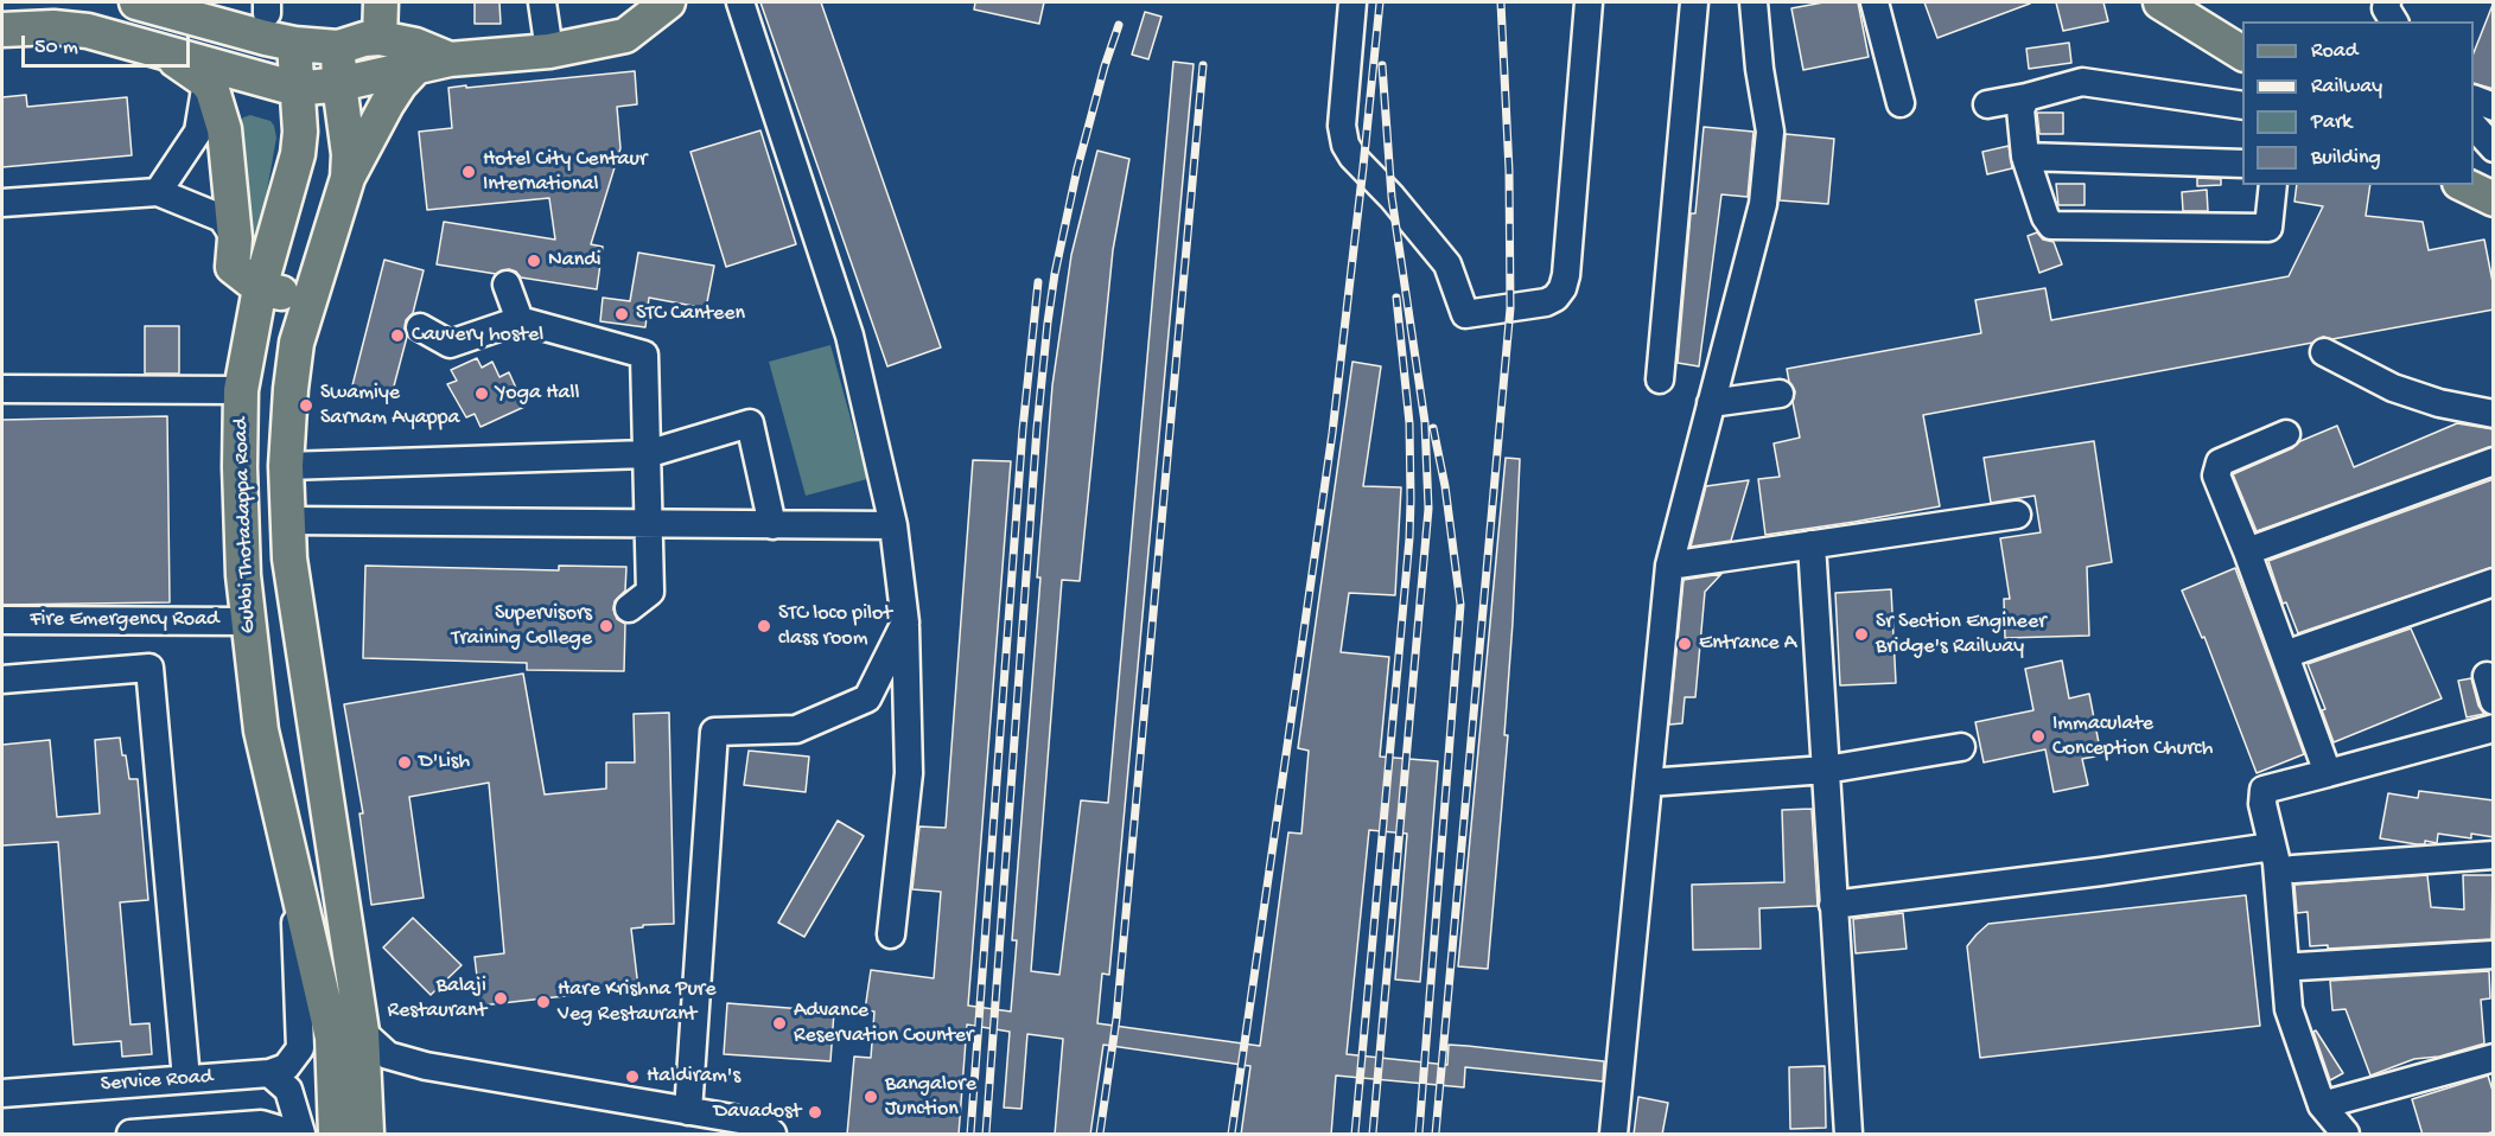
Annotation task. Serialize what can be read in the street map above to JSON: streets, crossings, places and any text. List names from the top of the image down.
{
  "streets": {
    "main road": ["Gubbi Thotadappa Road"],
    "street": ["Fire Emergency Road", "Service Road"]
  },
  "crossings": [
    ["Gubbi Thotadappa Road", "Fire Emergency Road"]
  ],
  "places": [
    "Hotel City Centaur International",
    "Nandi",
    "STC Canteen",
    "Cauvery hostel",
    "Yoga Hall",
    "Swamiye Sarnam Ayappa",
    "Supervisors Training College",
    "STC loco pilot class room",
    "Sr Section Engineer Bridge's Railway",
    "Entrance A",
    "Immaculate Conception Church",
    "D'Lish",
    "Balaji Restaurant",
    "Hare Krishna Pure Veg Restaurant",
    "Advance Reservation Counter",
    "Haldiram's",
    "Bangalore Junction",
    "Davadost"
  ],
  "legend": [
    "Road",
    "Railway",
    "Park",
    "Building"
  ],
  "scale_bar": "50 m"
}
